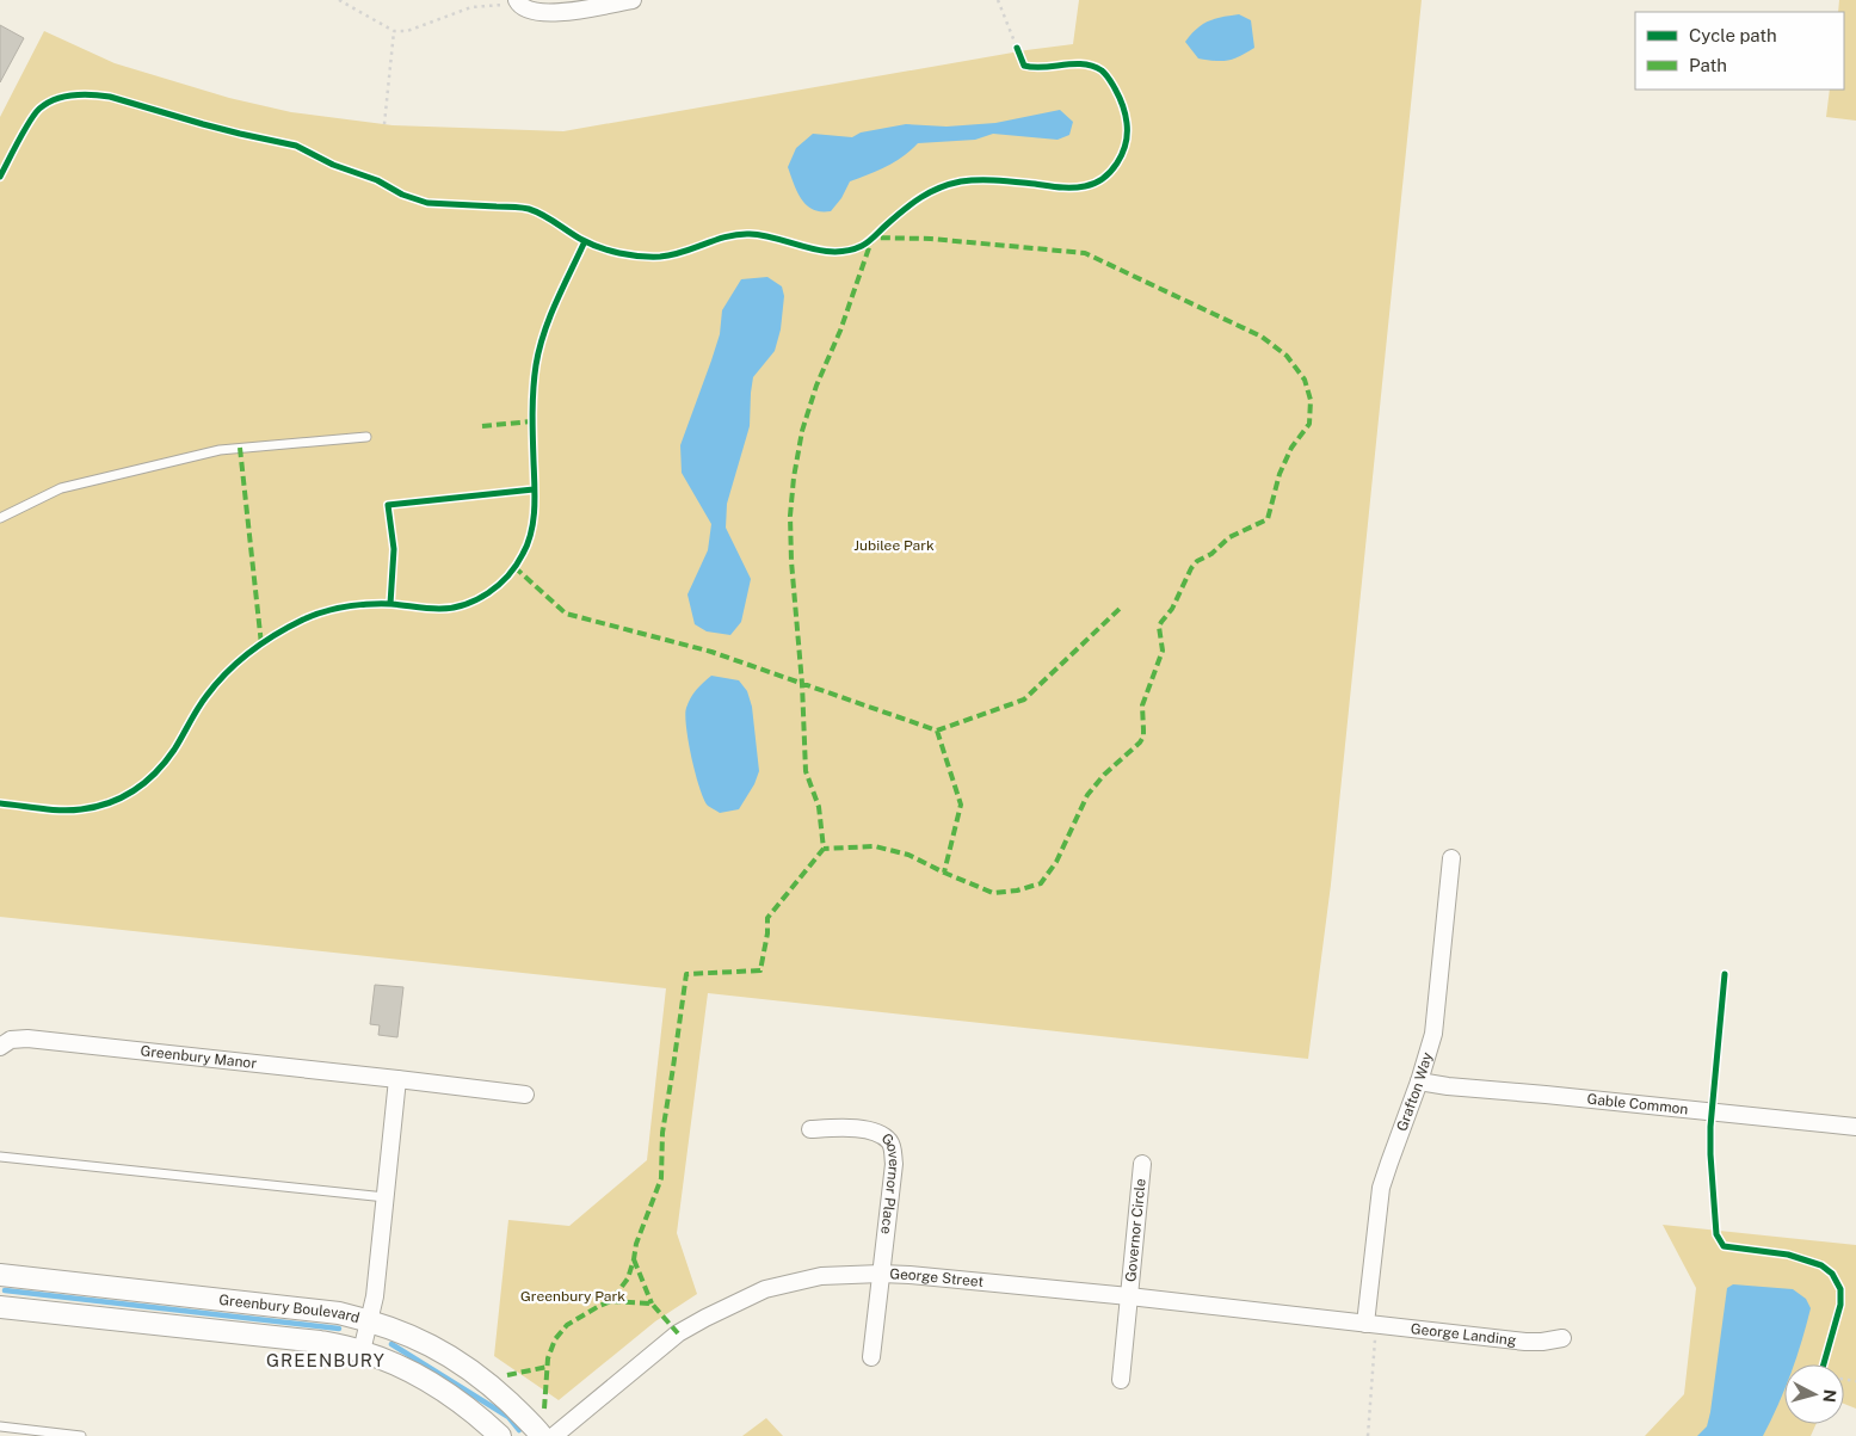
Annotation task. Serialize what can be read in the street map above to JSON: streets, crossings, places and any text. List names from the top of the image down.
{
  "streets": {
    "street": [
      "Greenbury Manor",
      "Grafton Way",
      "Gable Common",
      "Governor Place",
      "Governor Circle",
      "George Street",
      "Greenbury Boulevard",
      "George Landing"
    ]
  },
  "crossings": [
    ["Grafton Way", "Gable Common"],
    ["Grafton Way", "George Street"],
    ["Grafton Way", "George Landing"],
    ["Governor Place", "George Street"],
    ["Governor Circle", "George Street"],
    ["George Street", "George Landing"]
  ],
  "districts": ["GREENBURY"],
  "parks": ["Jubilee Park", "Greenbury Park"],
  "legend": ["Cycle path", "Path"],
  "north": "right"
}
